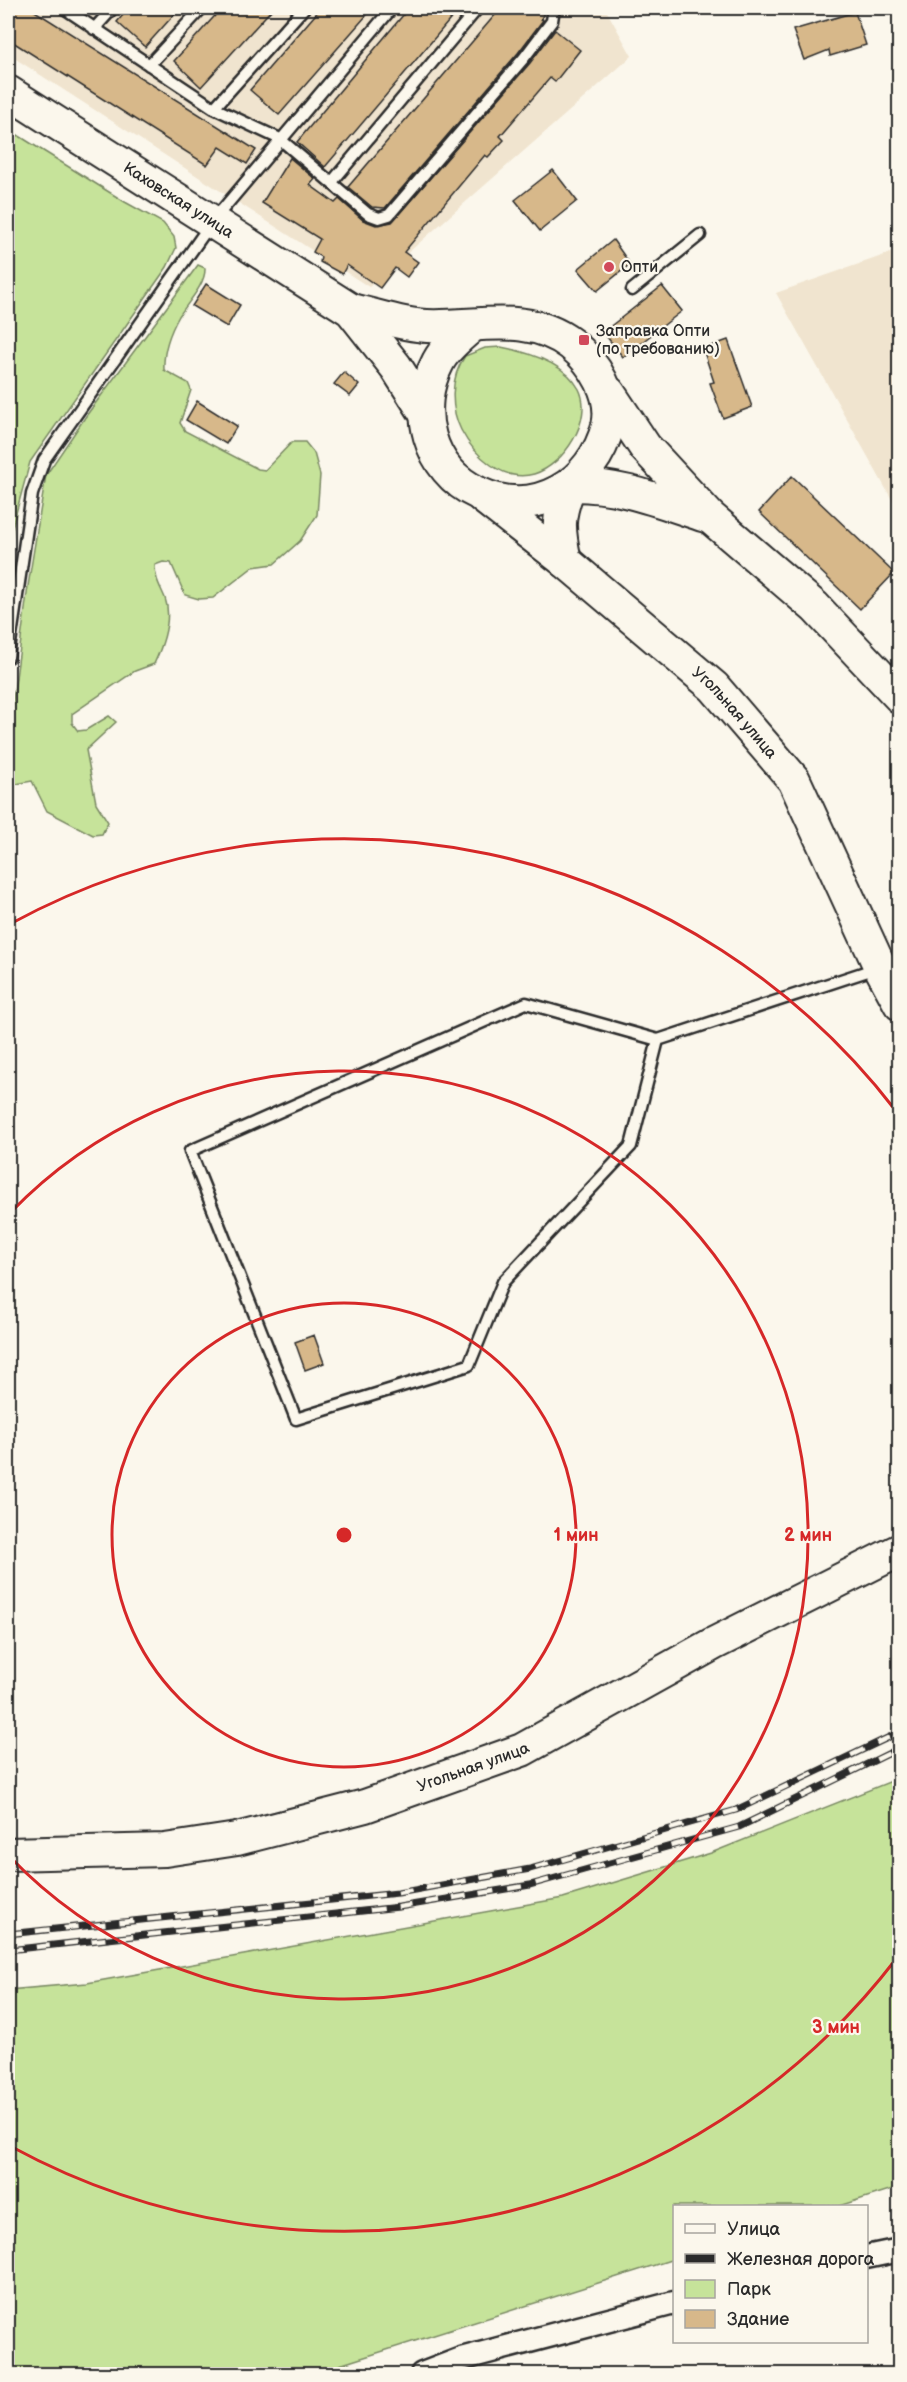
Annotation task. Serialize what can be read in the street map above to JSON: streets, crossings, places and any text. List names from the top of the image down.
{
  "streets": {
    "main road": ["Каховская улица", "Угольная улица"]
  },
  "places": {
    "other": ["Опти"],
    "transit": ["Заправка Опти (по требованию)"]
  },
  "legend": [
    "Улица",
    "Железная дорога",
    "Парк",
    "Здание"
  ],
  "rings": ["1 мин", "2 мин", "3 мин"]
}
